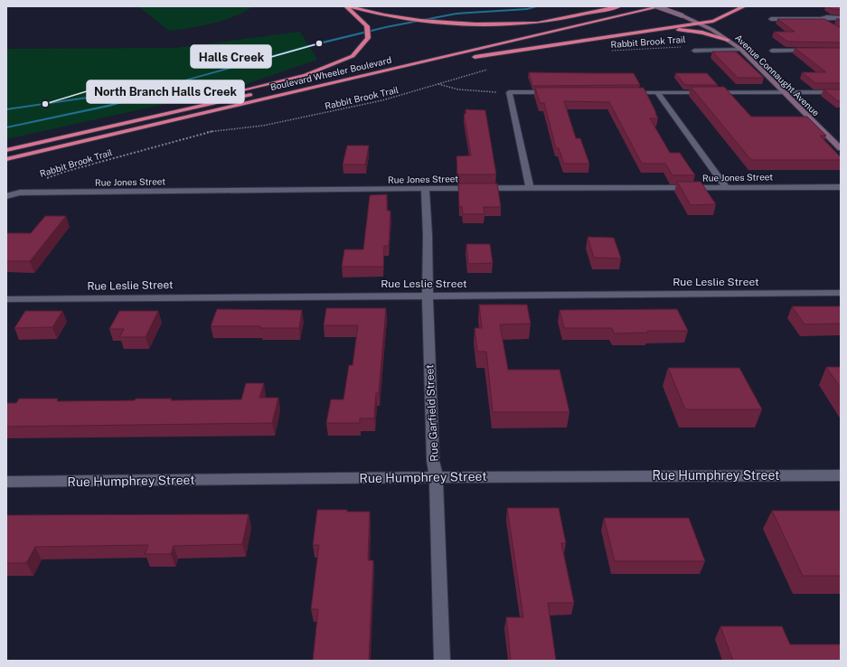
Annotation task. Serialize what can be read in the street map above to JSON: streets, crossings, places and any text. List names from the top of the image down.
{
  "streets": {
    "highway": ["Boulevard Wheeler Boulevard"],
    "street": [
      "Avenue Connaught Avenue",
      "Rue Jones Street",
      "Rue Leslie Street",
      "Rue Garfield Street",
      "Rue Humphrey Street"
    ],
    "path": ["Rabbit Brook Trail"]
  },
  "crossings": [
    ["Rabbit Brook Trail", "Rue Jones Street"],
    ["Rue Jones Street", "Rue Garfield Street"],
    ["Rue Leslie Street", "Rue Garfield Street"],
    ["Rue Garfield Street", "Rue Humphrey Street"]
  ],
  "places": ["Halls Creek", "North Branch Halls Creek"]
}
